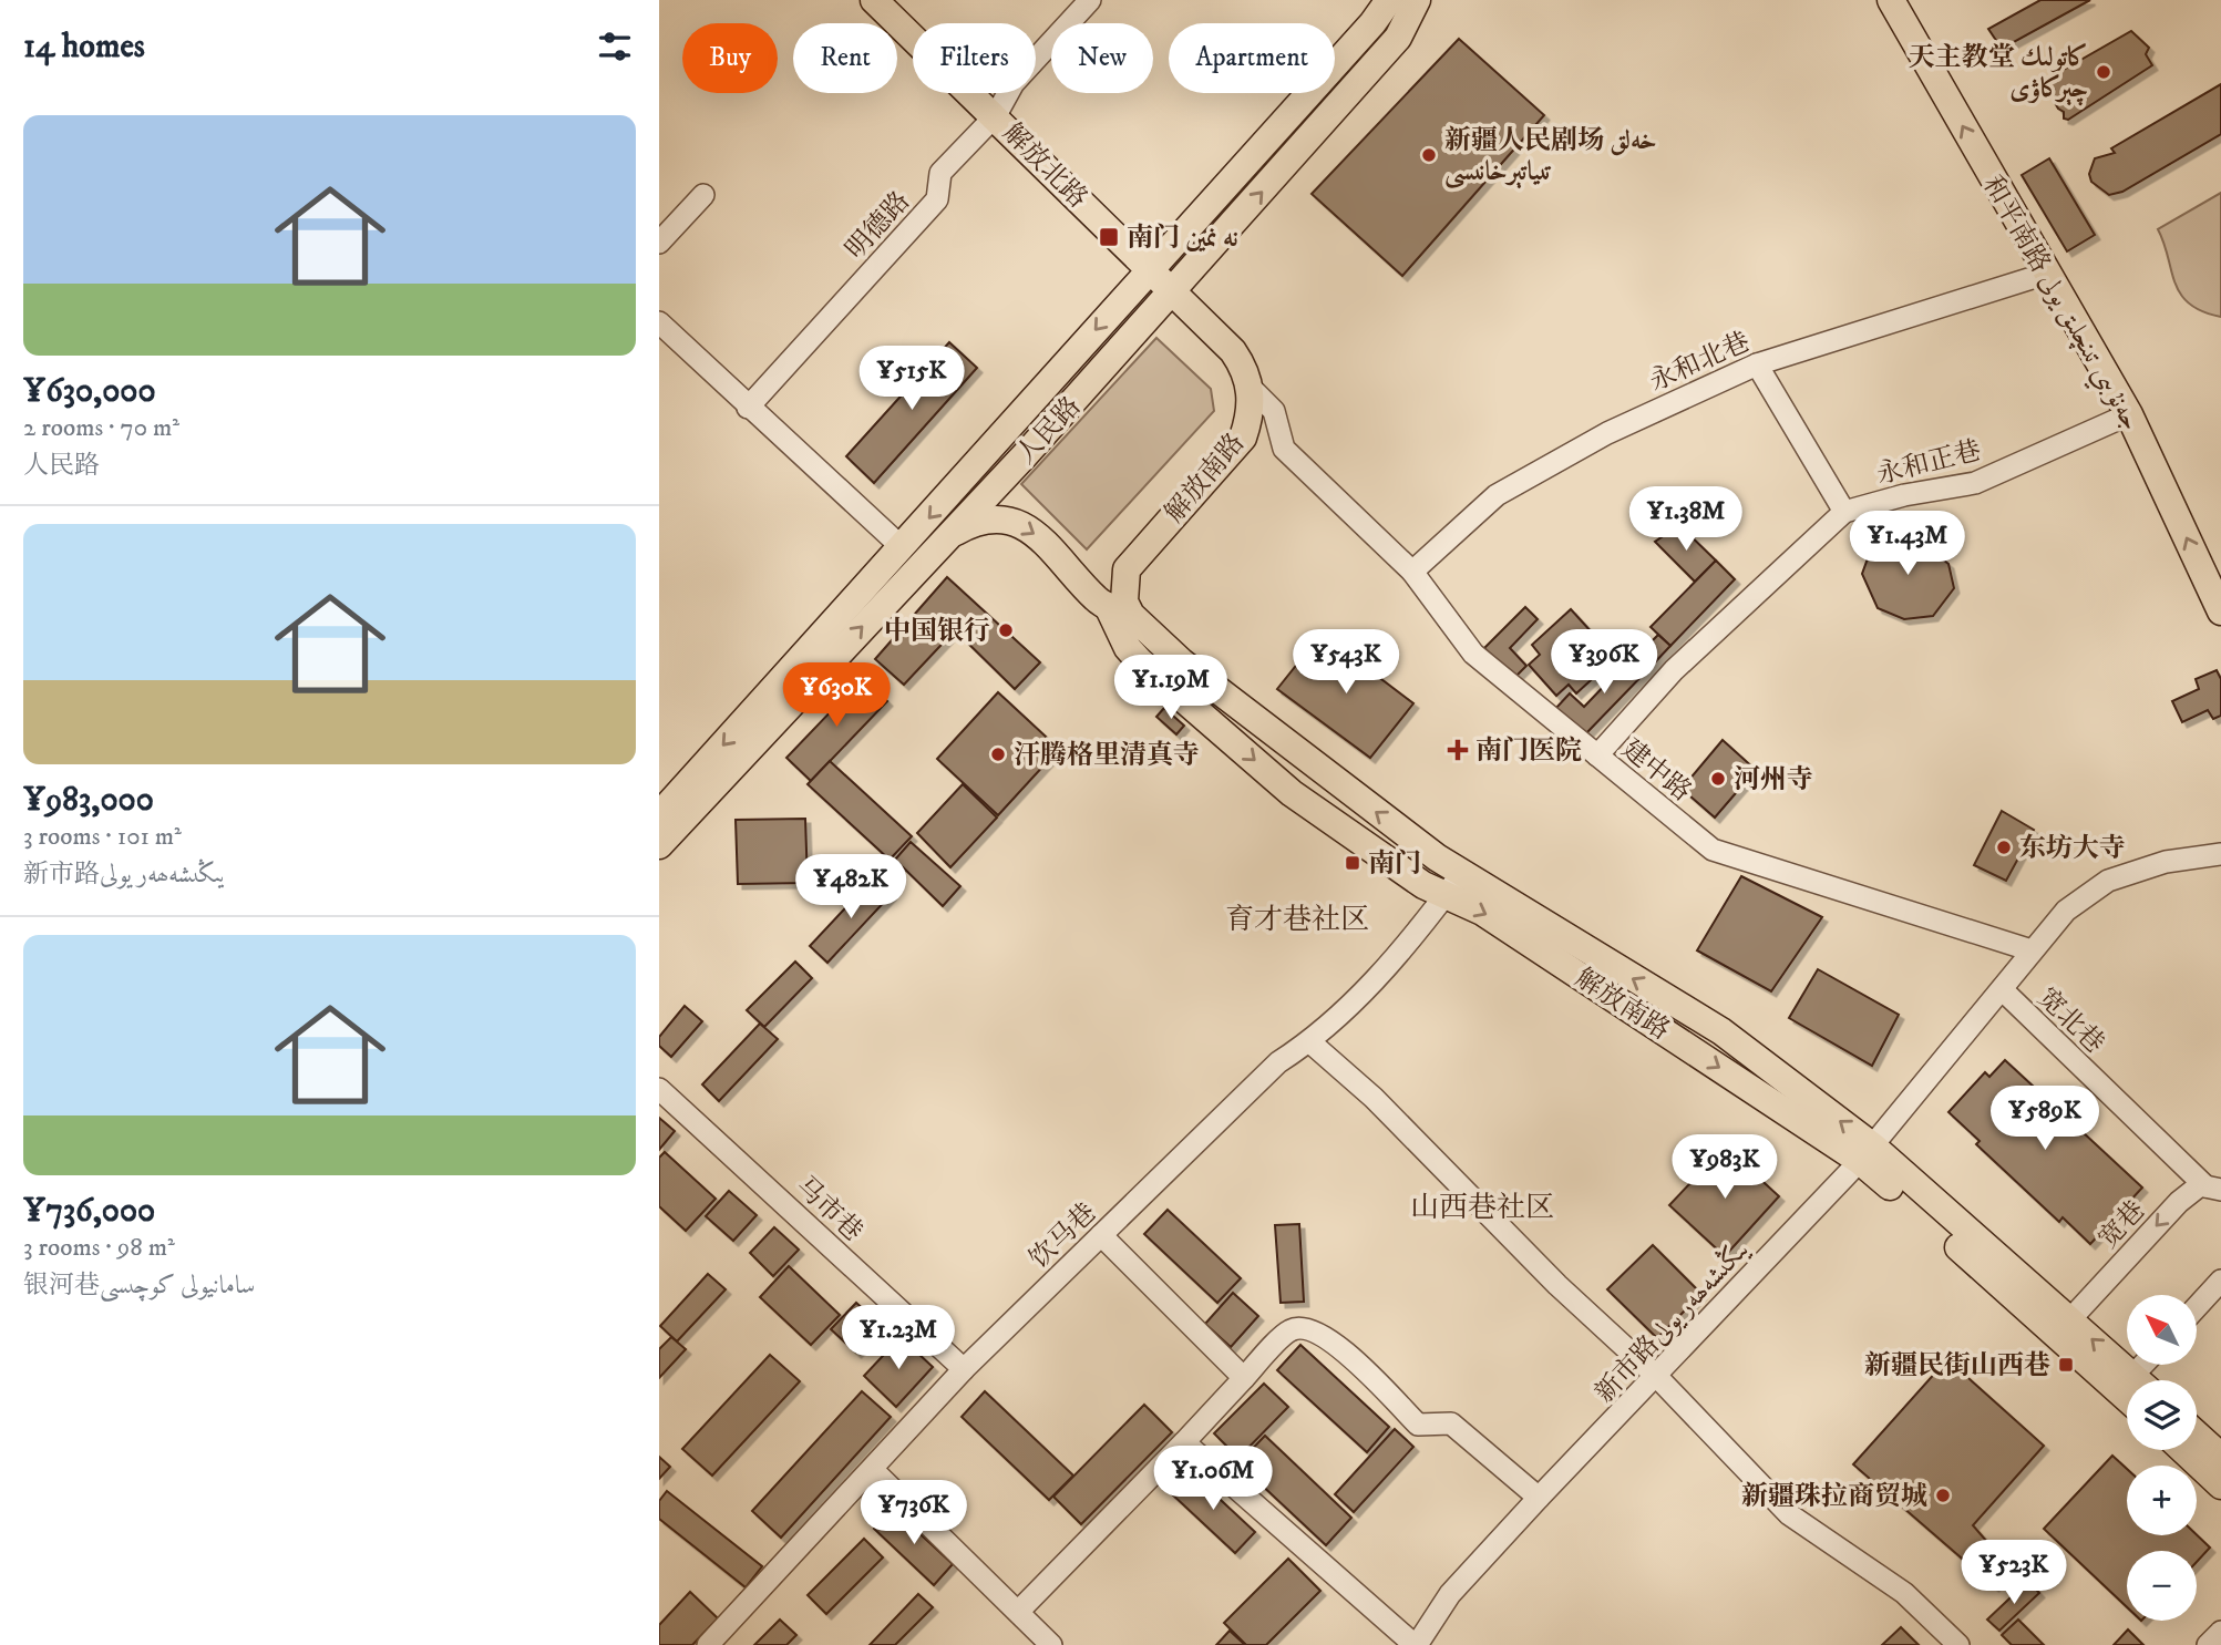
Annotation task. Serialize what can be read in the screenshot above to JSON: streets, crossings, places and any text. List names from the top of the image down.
{
  "streets": {
    "main road": [
      "解放北路",
      "和平南路 جەنۇبىي تىنچلىق يولى",
      "人民路",
      "解放南路"
    ],
    "street": [
      "明德路",
      "永和北巷",
      "永和正巷",
      "建中路",
      "宽北巷",
      "马市巷",
      "宽巷",
      "饮马巷",
      "新市路يىڭىشەھەر يولى"
    ]
  },
  "crossings": [
    ["解放北路", "明德路"],
    ["解放北路", "人民路"],
    ["和平南路 جەنۇبىي تىنچلىق يولى", "永和北巷"],
    ["和平南路 جەنۇبىي تىنچلىق يولى", "永和正巷"],
    ["永和北巷", "建中路"],
    ["人民路", "解放南路"],
    ["永和正巷", "建中路"],
    ["解放南路", "建中路"],
    ["解放南路", "宽巷"],
    ["解放南路", "饮马巷"],
    ["解放南路", "新市路يىڭىشەھەر يولى"],
    ["建中路", "新市路يىڭىشەھەر يولى"],
    ["宽北巷", "宽巷"],
    ["宽北巷", "新市路يىڭىشەھەر يولى"],
    ["马市巷", "饮马巷"]
  ],
  "one_way": ["和平南路 جەنۇبىي تىنچلىق يولى", "宽巷"],
  "districts": ["育才巷社区", "山西巷社区"],
  "places": {
    "other": [
      "天主教堂 كاتولىك چېركاۋى",
      "新疆人民剧场 خەلق تىياتېرخانىسى",
      "中国银行",
      "汗腾格里清真寺",
      "河州寺",
      "东坊大寺",
      "新疆珠拉商贸城"
    ],
    "transit": ["南门 نە نمين", "南门", "新疆民街山西巷"],
    "health": ["南门医院"]
  },
  "north": "top left",
  "page": {
    "heading": "14 homes",
    "chip": [
      "Buy",
      "Rent",
      "Filters",
      "New",
      "Apartment"
    ],
    "list": [
      {
        "name": "¥630,000",
        "note": "2 rooms · 70 m² · 人民路"
      },
      {
        "name": "¥983,000",
        "note": "3 rooms · 101 m² · 新市路يىڭىشەھەر يولى"
      },
      {
        "name": "¥736,000",
        "note": "3 rooms · 98 m² · 银河巷سامانيولى كوچىسى"
      }
    ],
    "price": [
      "¥515K",
      "¥1.38M",
      "¥1.43M",
      "¥543K",
      "¥396K",
      "¥1.19M",
      "¥630K",
      "¥482K",
      "¥589K",
      "¥983K",
      "¥1.23M",
      "¥1.06M",
      "¥736K",
      "¥523K"
    ],
    "map_buttons": ["+", "−"]
  }
}
